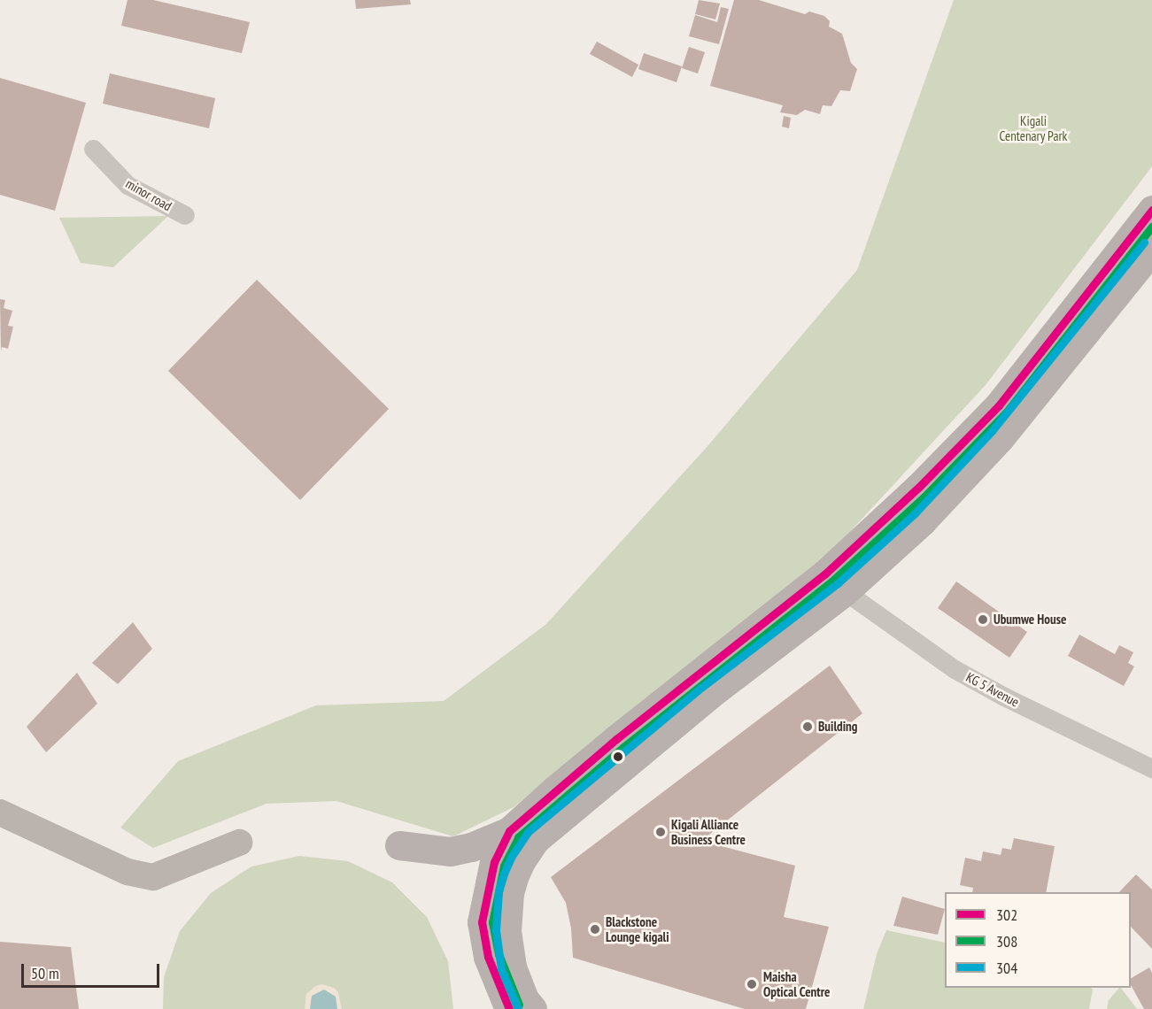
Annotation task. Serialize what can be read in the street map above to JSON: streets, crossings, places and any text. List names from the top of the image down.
{
  "streets": {
    "street": ["minor road", "KG 5 Avenue"]
  },
  "parks": ["Kigali Centenary Park"],
  "places": [
    "Ubumwe House",
    "Building",
    "Kigali Alliance Business Centre",
    "Blackstone Lounge kigali",
    "Maisha Optical Centre"
  ],
  "lines": ["transit line 302", "transit line 308", "transit line 304"],
  "legend": ["302", "308", "304"],
  "scale_bar": "50 m"
}
